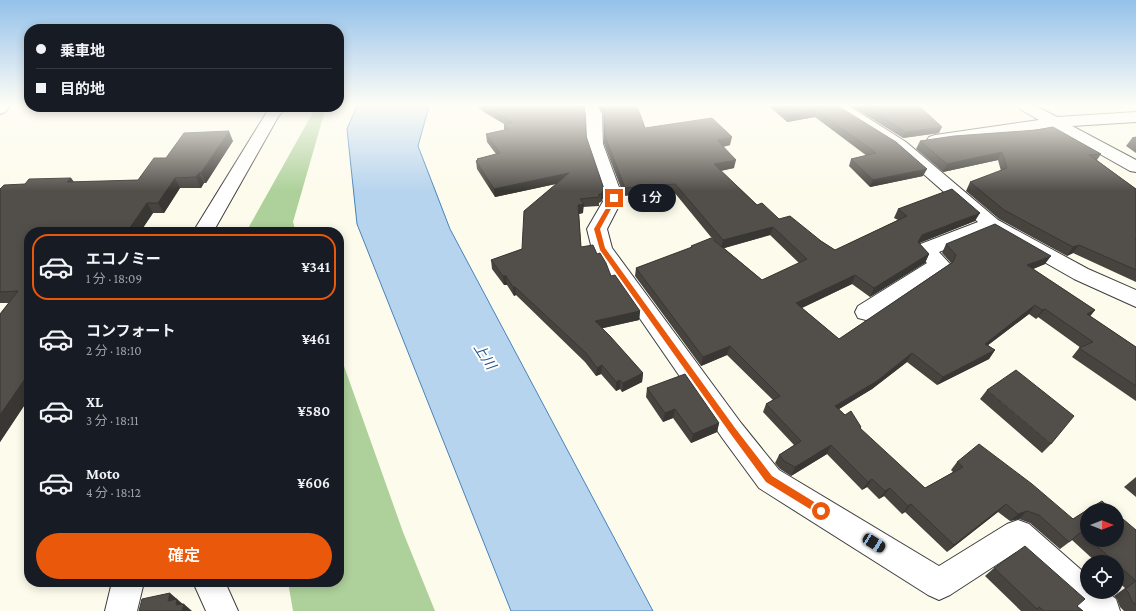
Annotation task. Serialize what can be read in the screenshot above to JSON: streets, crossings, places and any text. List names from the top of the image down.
{
  "water": ["上川"],
  "north": "right",
  "page": {
    "banner": ["乗車地", "目的地"],
    "bubble": "1 分",
    "list": [
      {
        "name": "エコノミー",
        "note": "1 分 · 18:09",
        "value": "¥341"
      },
      {
        "name": "コンフォート",
        "note": "2 分 · 18:10",
        "value": "¥461"
      },
      {
        "name": "XL",
        "note": "3 分 · 18:11",
        "value": "¥580"
      },
      {
        "name": "Moto",
        "note": "4 分 · 18:12",
        "value": "¥606"
      }
    ],
    "buttons": "確定"
  }
}
